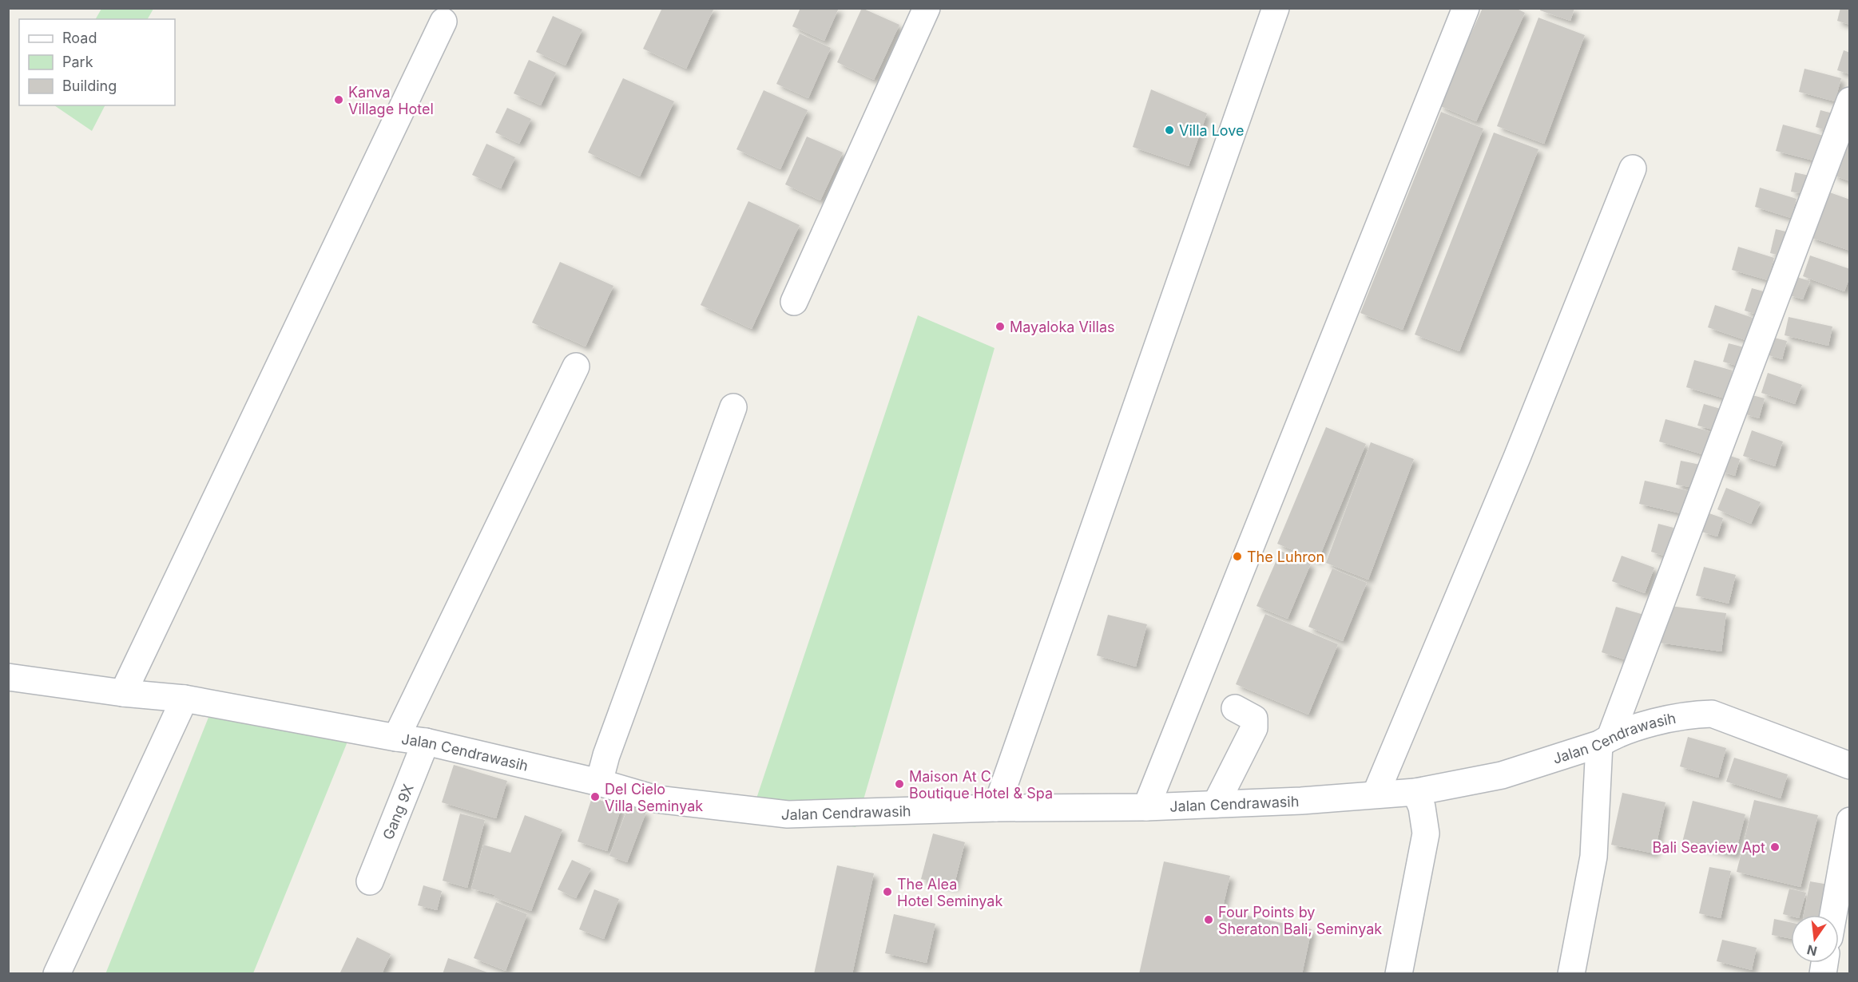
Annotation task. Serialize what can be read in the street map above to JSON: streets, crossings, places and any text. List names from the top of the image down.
{
  "streets": {
    "street": ["Jalan Cendrawasih", "Gang 9X"]
  },
  "crossings": [
    ["Jalan Cendrawasih", "Gang 9X"]
  ],
  "places": [
    "Kanva Village Hotel",
    "Villa Love",
    "Mayaloka Villas",
    "The Luhron",
    "Maison At C Boutique Hotel & Spa",
    "Del Cielo Villa Seminyak",
    "Bali Seaview Apt",
    "The Alea Hotel Seminyak",
    "Four Points by Sheraton Bali, Seminyak"
  ],
  "legend": ["Road", "Park", "Building"],
  "north": "bottom"
}
